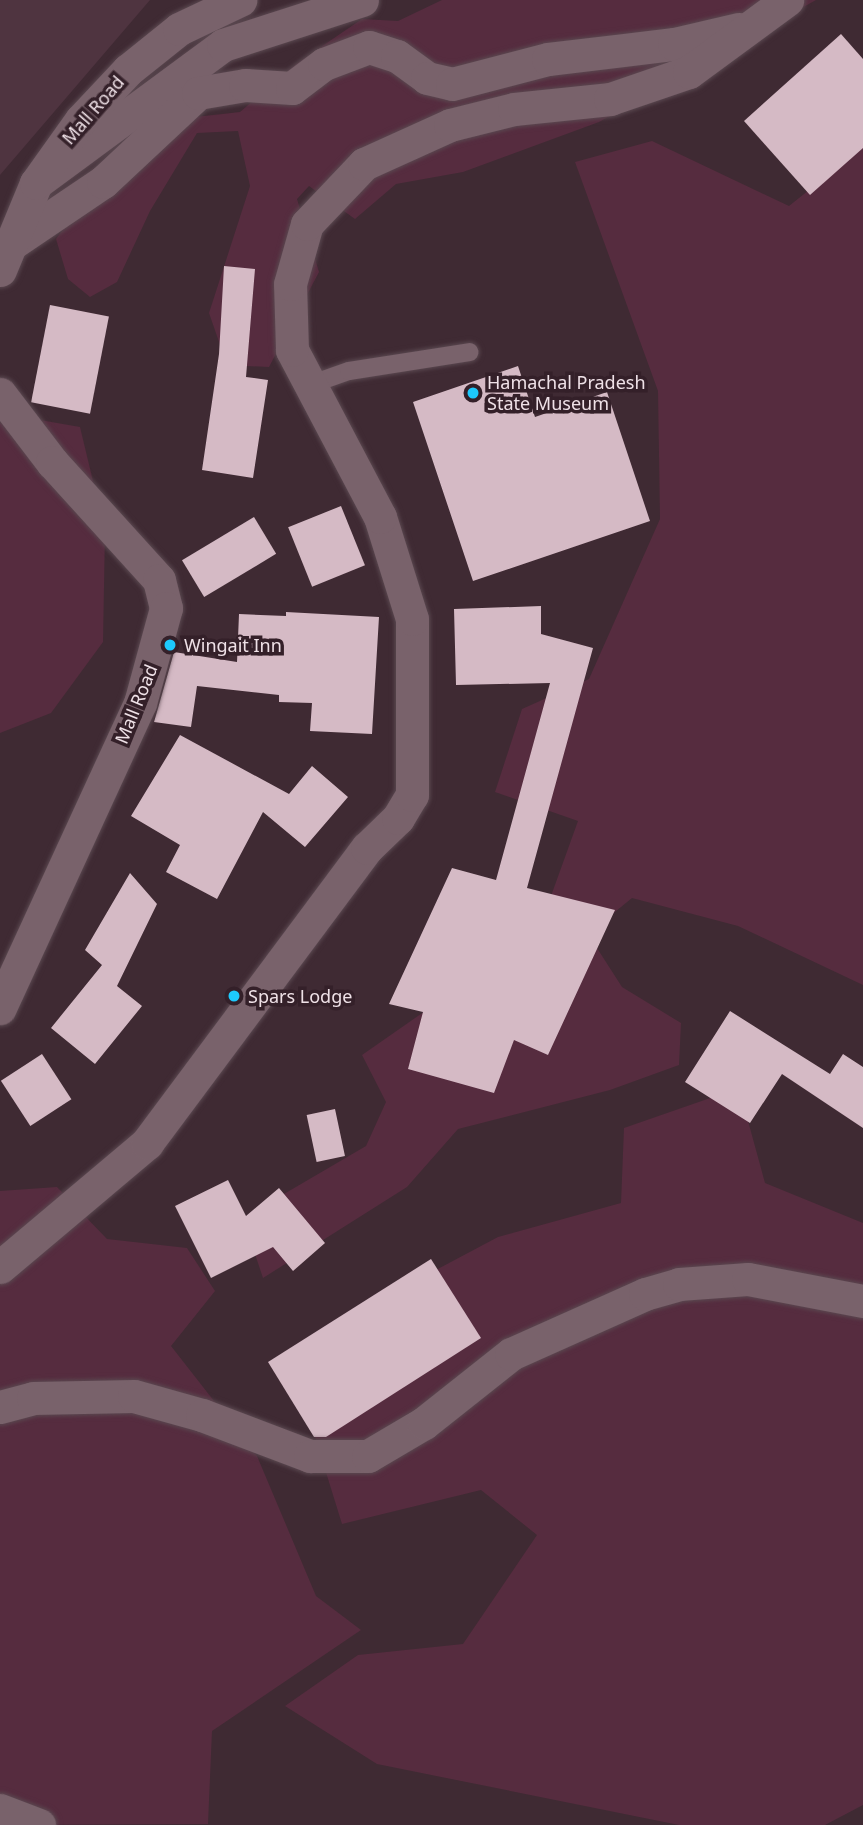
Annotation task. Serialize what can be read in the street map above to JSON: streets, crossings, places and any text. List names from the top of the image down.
{
  "streets": {
    "street": ["Mall Road"]
  },
  "places": ["Hamachal Pradesh State Museum", "Wingait Inn", "Spars Lodge"]
}
